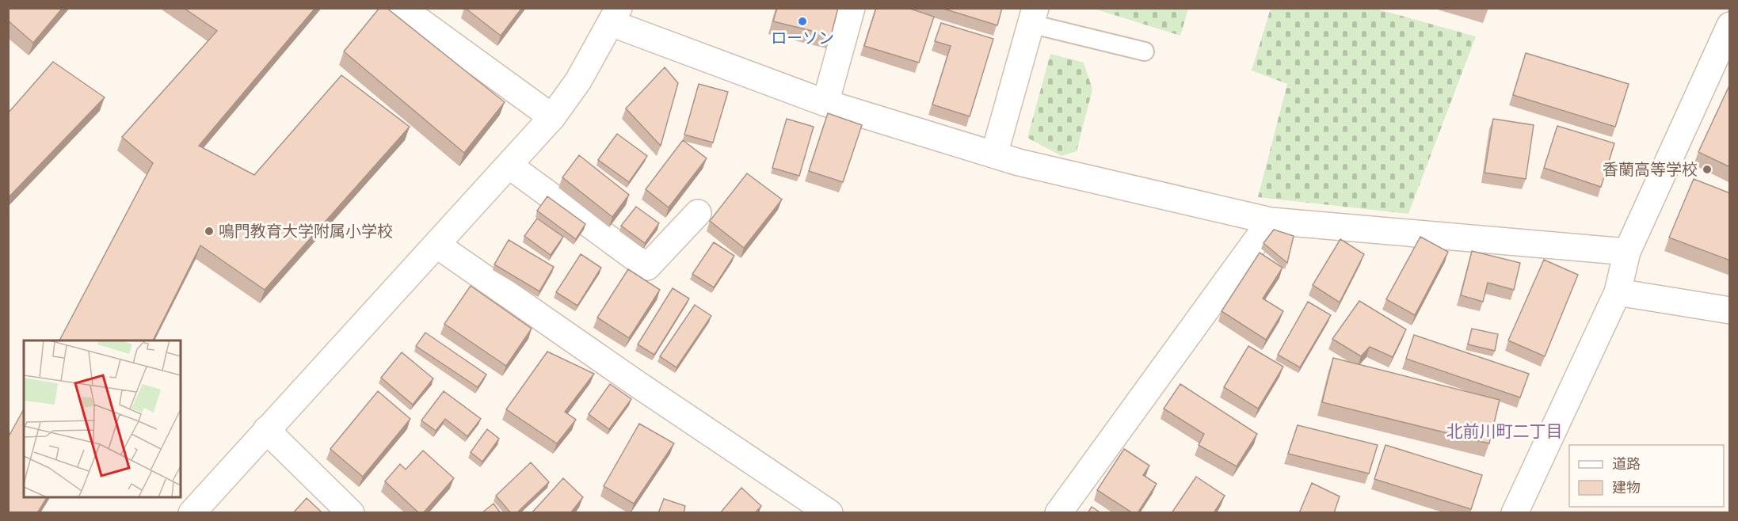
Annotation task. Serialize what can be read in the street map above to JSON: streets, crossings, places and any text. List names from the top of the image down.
{
  "districts": ["北前川町二丁目"],
  "places": ["ローソン", "香蘭高等学校", "鳴門教育大学附属小学校"],
  "legend": ["道路", "建物"]
}
